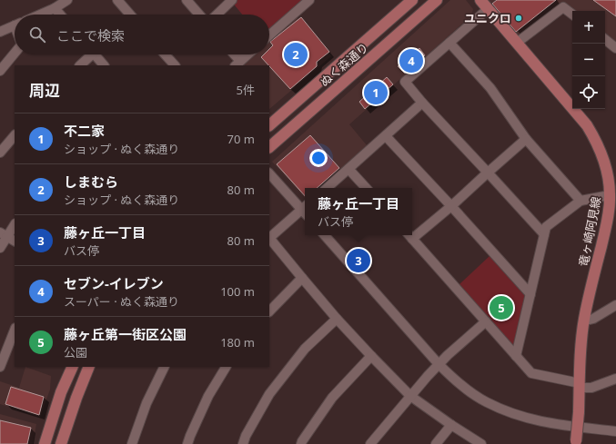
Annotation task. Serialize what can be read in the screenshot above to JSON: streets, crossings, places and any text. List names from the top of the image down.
{
  "streets": {
    "main road": ["ぬく森通り", "竜ヶ崎阿見線"]
  },
  "places": ["ユニクロ"],
  "page": {
    "map_buttons": ["+", "−"],
    "search": "ここで検索",
    "pins": [
      "2",
      "4",
      "1",
      "3",
      "5"
    ],
    "heading": ["周辺", "5件"],
    "list": [
      {
        "mark": "1",
        "name": "不二家",
        "note": "ショップ · ぬく森通り",
        "value": "70 m"
      },
      {
        "mark": "2",
        "name": "しまむら",
        "note": "ショップ · ぬく森通り",
        "value": "80 m"
      },
      {
        "mark": "3",
        "name": "藤ヶ丘一丁目",
        "note": "バス停",
        "value": "80 m"
      },
      {
        "mark": "4",
        "name": "セブン-イレブン",
        "note": "スーパー · ぬく森通り",
        "value": "100 m"
      },
      {
        "mark": "5",
        "name": "藤ヶ丘第一街区公園",
        "note": "公園",
        "value": "180 m"
      }
    ],
    "popup": ["藤ヶ丘一丁目", "バス停"]
  }
}
